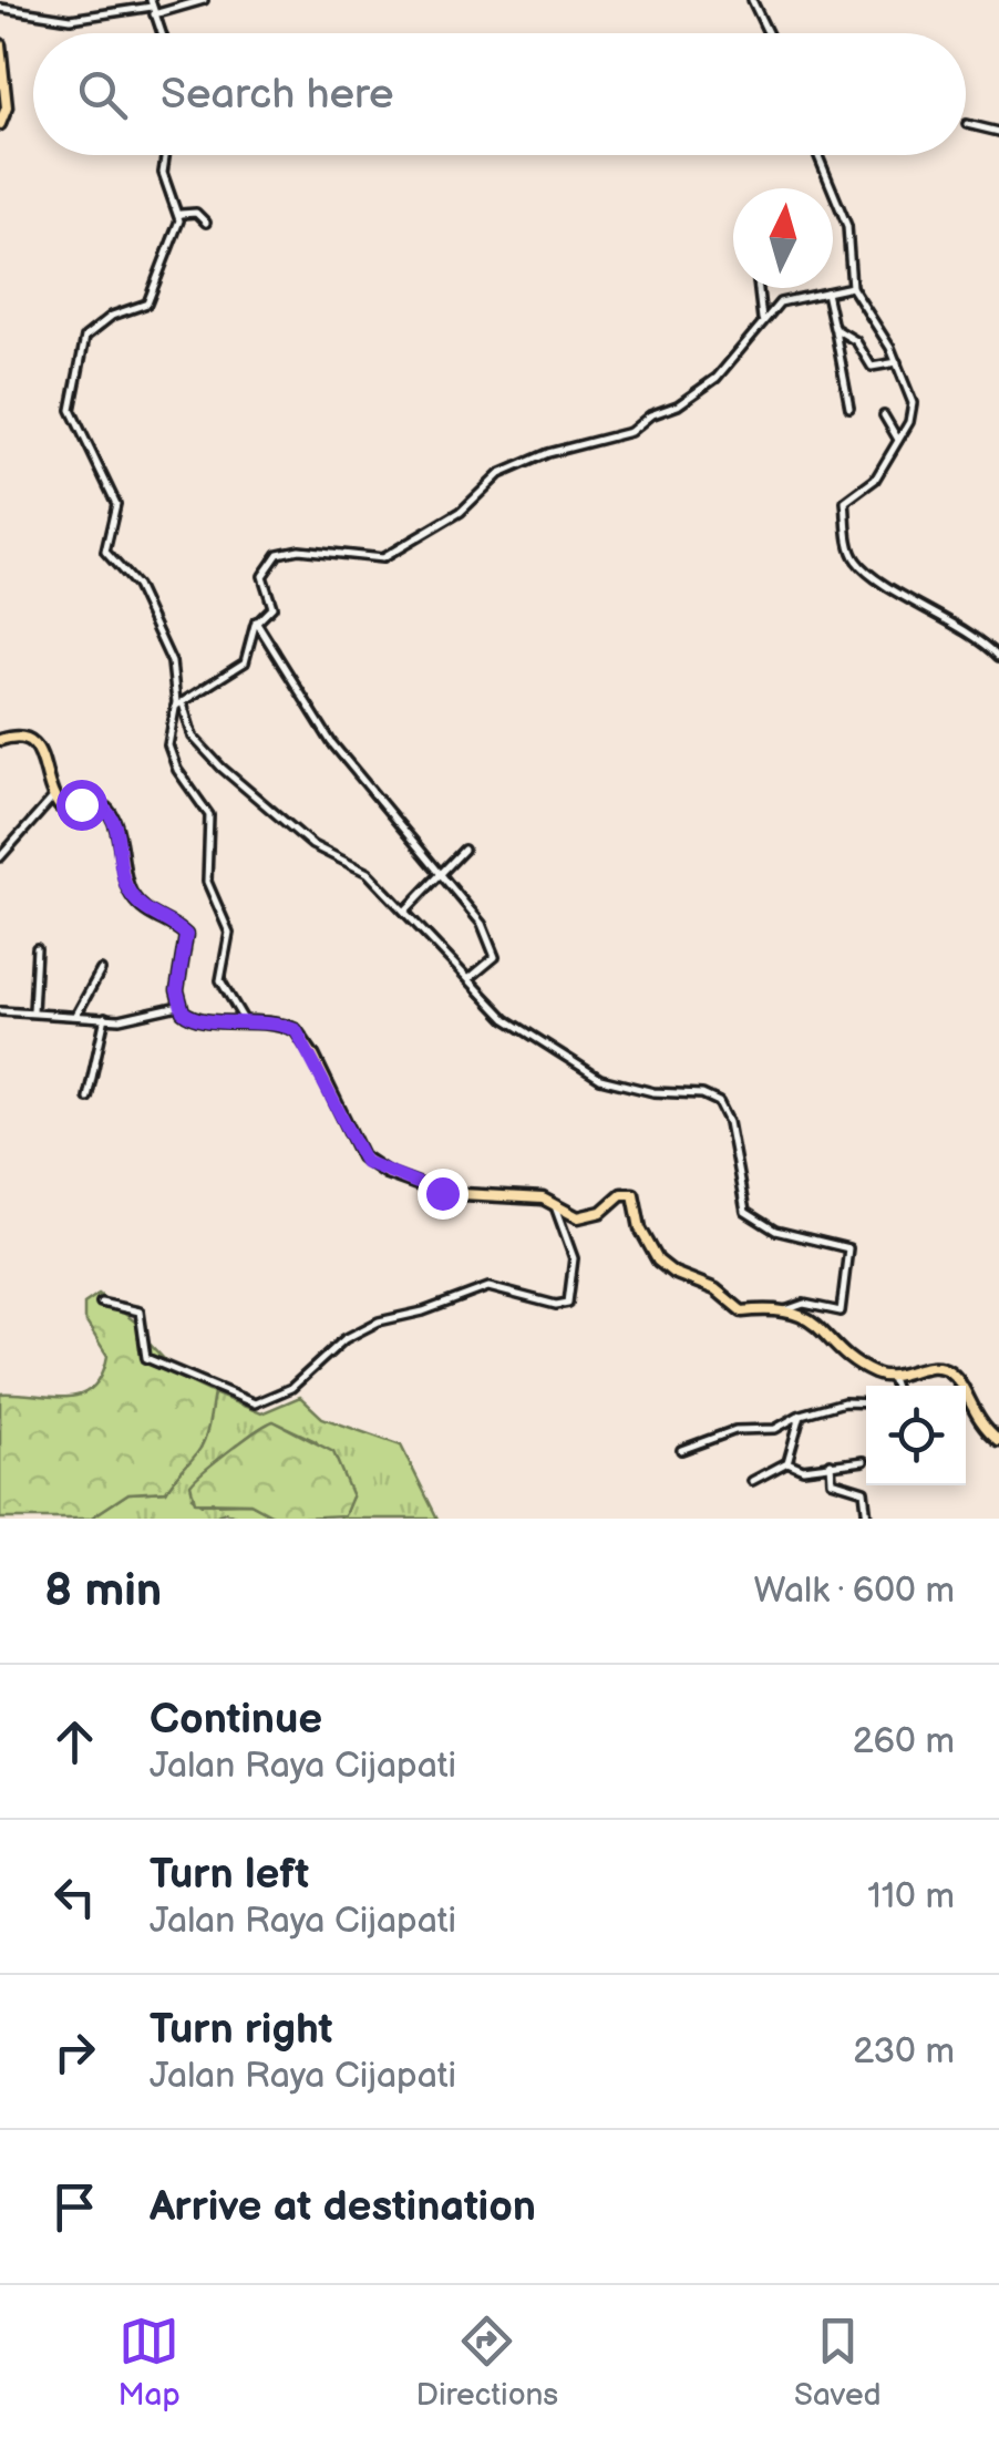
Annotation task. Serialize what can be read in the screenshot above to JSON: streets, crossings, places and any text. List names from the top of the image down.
{
  "north": "top",
  "page": {
    "search": "Search here",
    "heading": ["8 min", "Walk · 600 m"],
    "list": [
      ["Continue", "Jalan Raya Cijapati", "260 m"],
      ["Turn left", "Jalan Raya Cijapati", "110 m"],
      ["Turn right", "Jalan Raya Cijapati", "230 m"],
      "Arrive at destination"
    ],
    "nav": ["Map", "Directions", "Saved"]
  }
}
